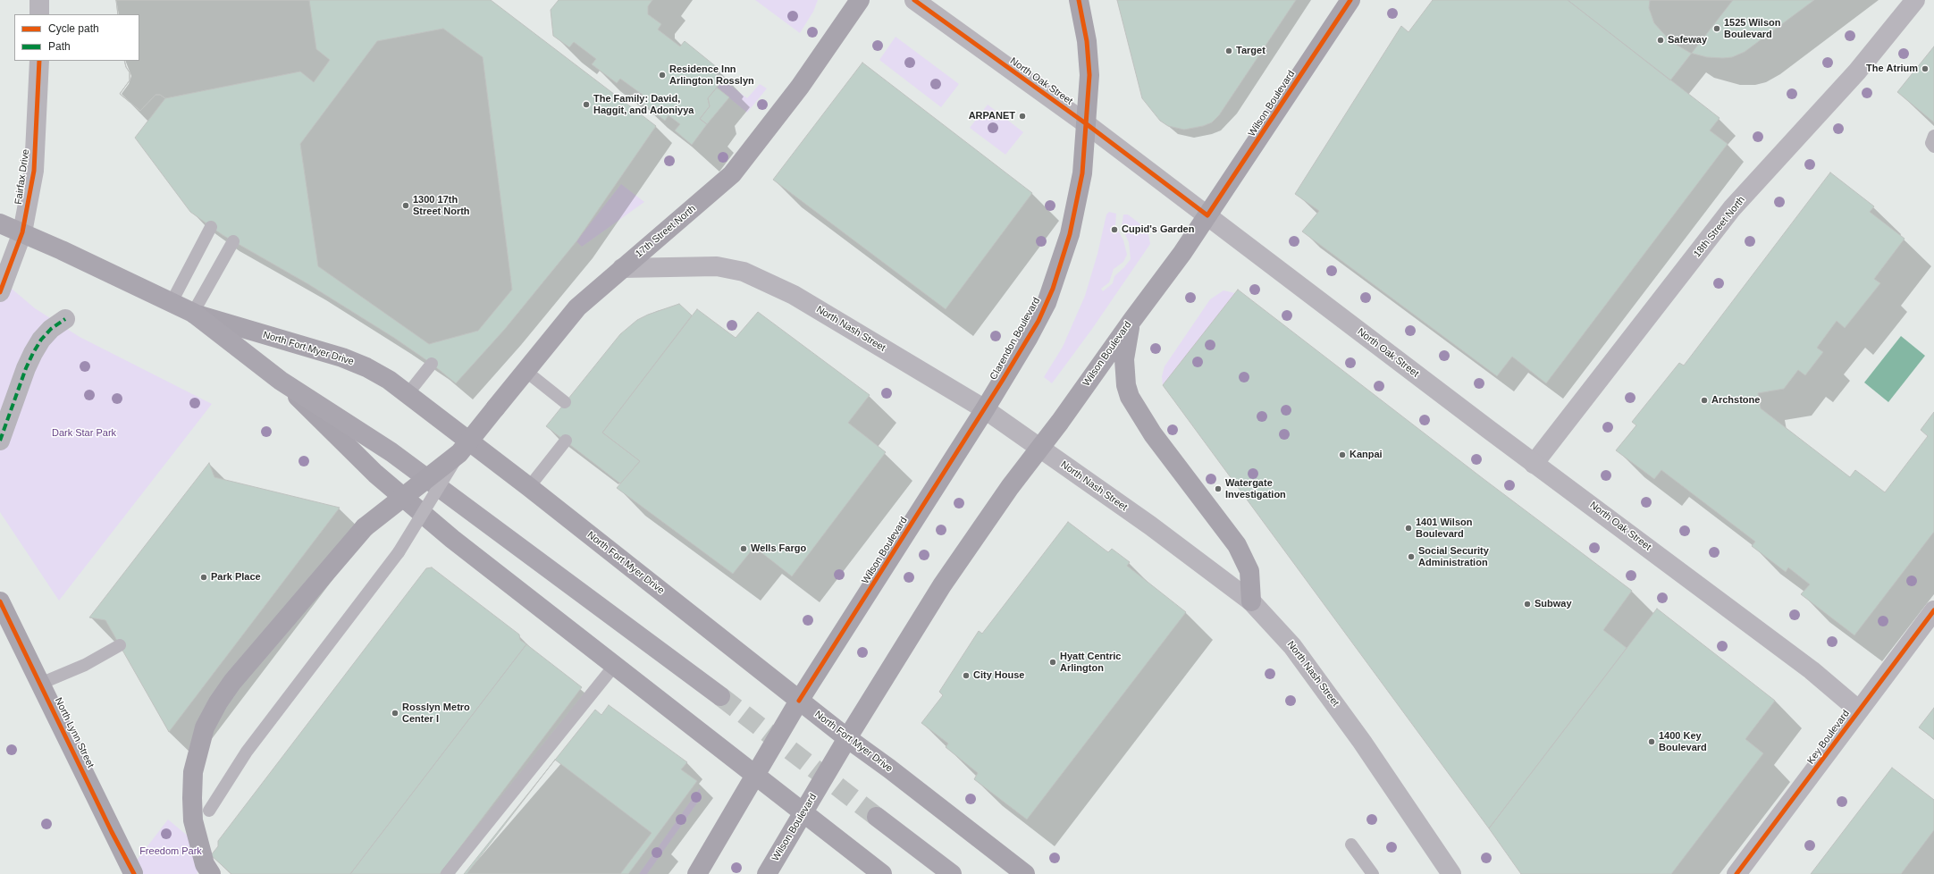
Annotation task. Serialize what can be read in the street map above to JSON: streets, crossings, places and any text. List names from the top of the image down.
{
  "streets": {
    "highway": ["North Fort Myer Drive", "North Lynn Street"],
    "main road": ["Wilson Boulevard", "17th Street North", "Clarendon Boulevard"],
    "street": [
      "North Oak Street",
      "Fairfax Drive",
      "18th Street North",
      "North Nash Street",
      "Key Boulevard"
    ]
  },
  "crossings": [
    ["North Oak Street", "Wilson Boulevard"],
    ["North Oak Street", "18th Street North"],
    ["North Oak Street", "Clarendon Boulevard"],
    ["North Oak Street", "Key Boulevard"],
    ["Wilson Boulevard", "North Nash Street"],
    ["Wilson Boulevard", "Clarendon Boulevard"],
    ["Wilson Boulevard", "North Fort Myer Drive"],
    ["Fairfax Drive", "North Fort Myer Drive"],
    ["17th Street North", "North Nash Street"],
    ["North Nash Street", "Clarendon Boulevard"]
  ],
  "parks": ["Dark Star Park", "Freedom Park"],
  "places": [
    "1525 Wilson Boulevard",
    "Safeway",
    "Target",
    "The Atrium",
    "Residence Inn Arlington Rosslyn",
    "The Family: David, Haggit, and Adoniyya",
    "ARPANET",
    "1300 17th Street North",
    "Cupid's Garden",
    "Archstone",
    "Kanpai",
    "Watergate Investigation",
    "1401 Wilson Boulevard",
    "Wells Fargo",
    "Social Security Administration",
    "Park Place",
    "Subway",
    "Hyatt Centric Arlington",
    "City House",
    "Rosslyn Metro Center I",
    "1400 Key Boulevard"
  ],
  "legend": ["Cycle path", "Path"]
}
